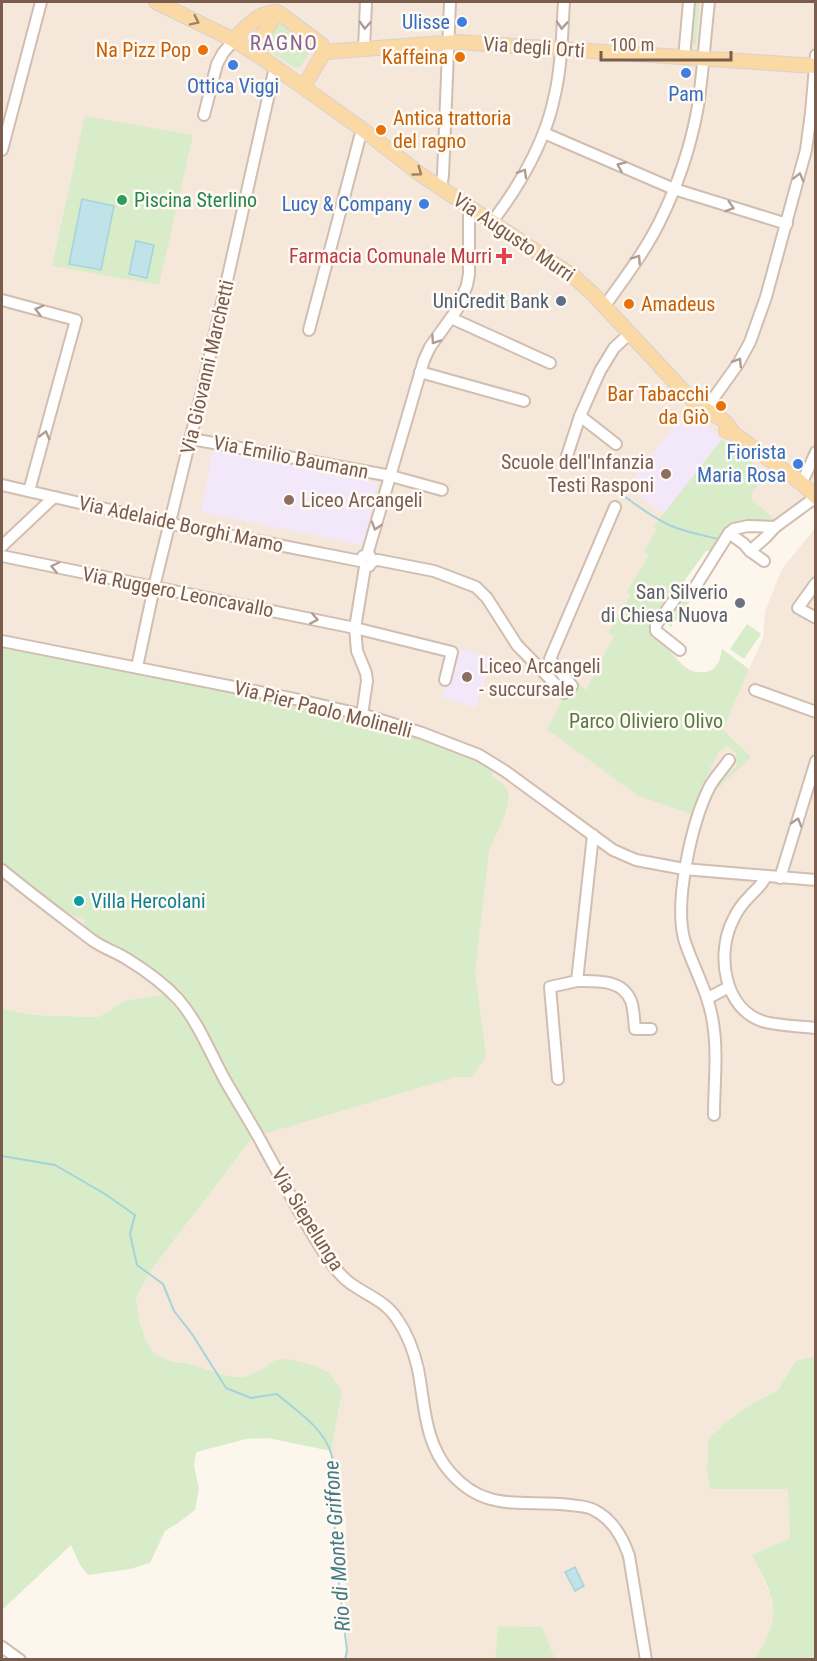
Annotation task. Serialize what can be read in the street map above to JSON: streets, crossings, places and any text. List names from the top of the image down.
{
  "streets": {
    "main road": ["Via degli Orti", "Via Augusto Murri"],
    "street": [
      "Via Giovanni Marchetti",
      "Via Emilio Baumann",
      "Via Adelaide Borghi Mamo",
      "Via Ruggero Leoncavallo",
      "Via Pier Paolo Molinelli",
      "Via Siepelunga"
    ]
  },
  "crossings": [
    ["Via Augusto Murri", "Via Giovanni Marchetti"],
    ["Via Giovanni Marchetti", "Via Emilio Baumann"],
    ["Via Giovanni Marchetti", "Via Adelaide Borghi Mamo"],
    ["Via Giovanni Marchetti", "Via Ruggero Leoncavallo"],
    ["Via Giovanni Marchetti", "Via Pier Paolo Molinelli"]
  ],
  "districts": ["RAGNO"],
  "water": ["Rio di Monte Griffone"],
  "parks": ["Parco Oliviero Olivo"],
  "places": {
    "other": [
      "Ulisse",
      "Na Pizz Pop",
      "Kaffeina",
      "Ottica Viggi",
      "Pam",
      "Antica trattoria del ragno",
      "Piscina Sterlino",
      "Lucy & Company",
      "UniCredit Bank",
      "Amadeus",
      "Bar Tabacchi da Giò",
      "Fiorista Maria Rosa",
      "Scuole dell'Infanzia Testi Rasponi",
      "Liceo Arcangeli",
      "San Silverio di Chiesa Nuova",
      "Liceo Arcangeli - succursale",
      "Villa Hercolani"
    ],
    "health": ["Farmacia Comunale Murri"]
  },
  "scale_bar": "100 m"
}
